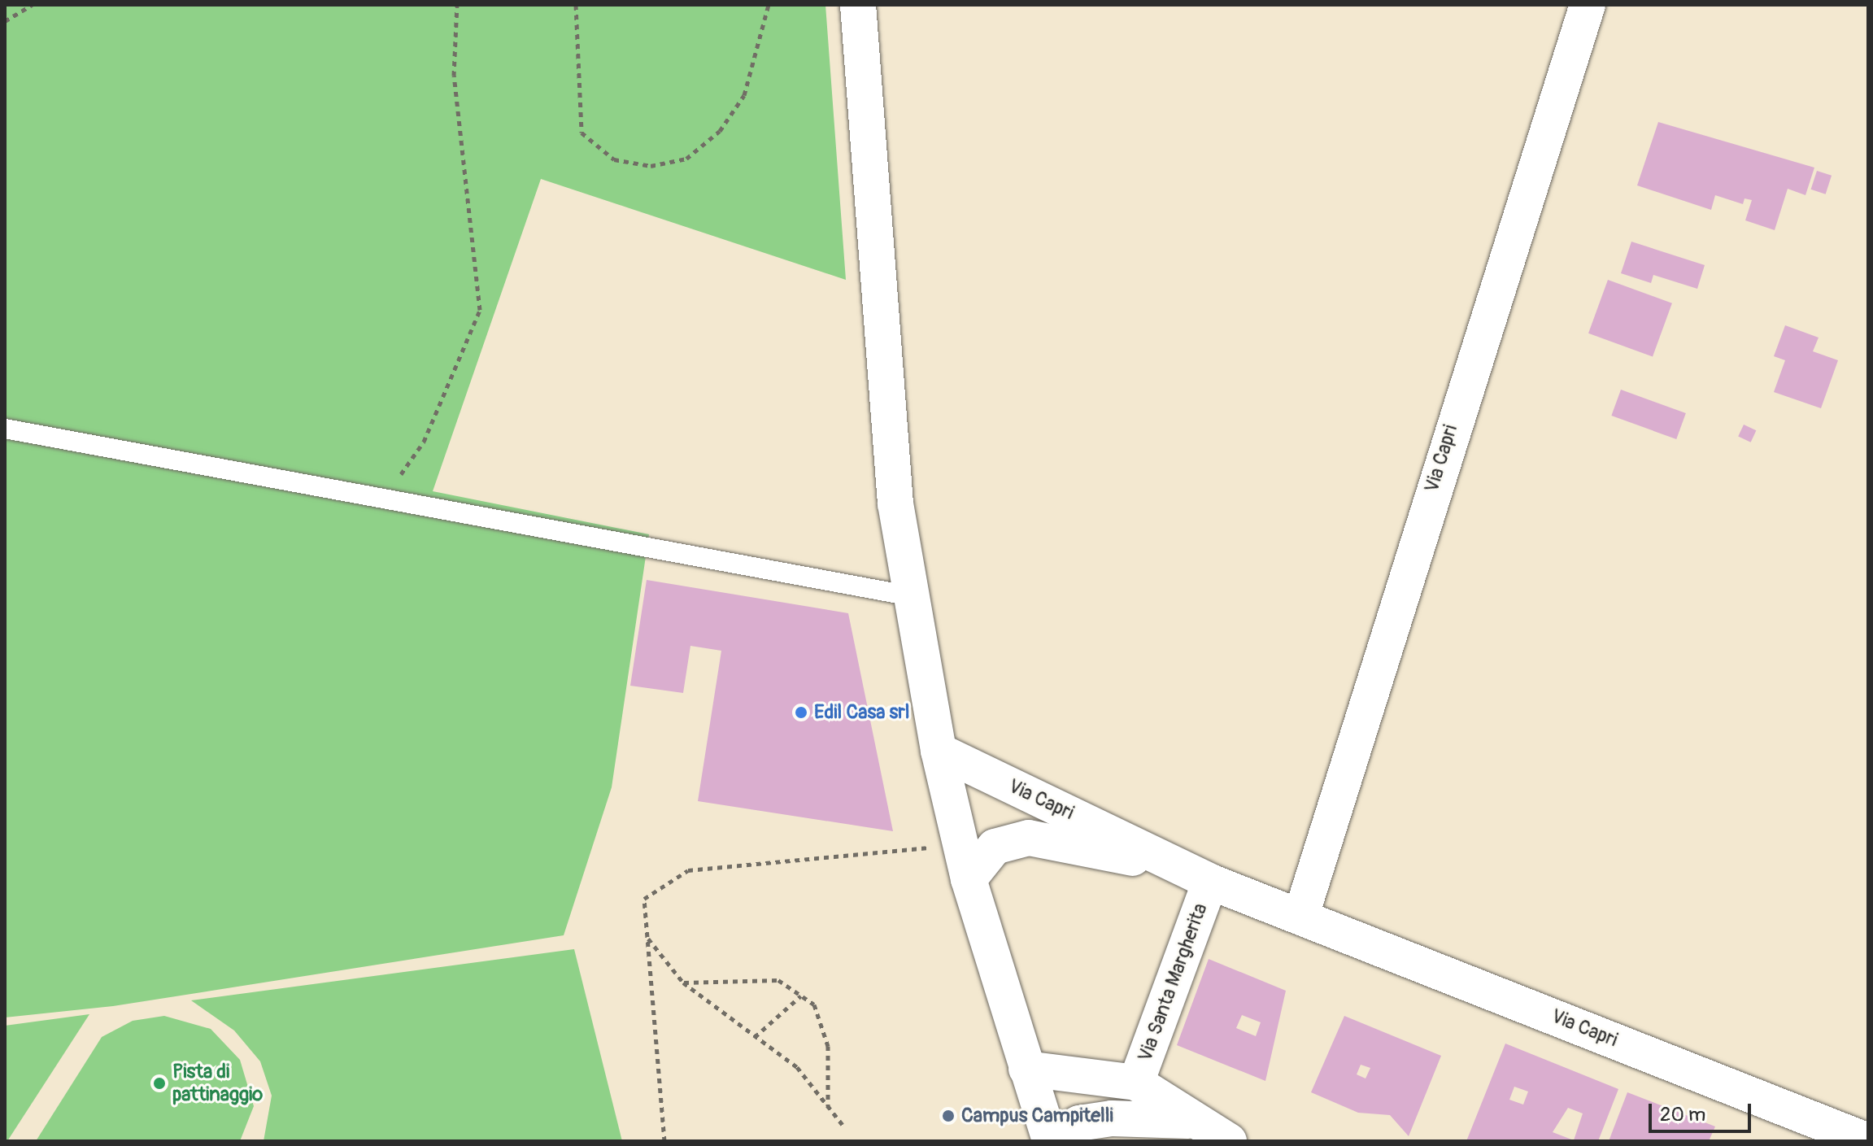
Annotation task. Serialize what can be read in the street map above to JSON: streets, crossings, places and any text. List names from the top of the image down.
{
  "streets": {
    "street": ["Via Capri", "Via Santa Margherita"]
  },
  "crossings": [
    ["Via Capri", "Via Santa Margherita"]
  ],
  "places": ["Edil Casa srl", "Pista di pattinaggio", "Campus Campitelli"],
  "scale_bar": "20 m"
}
